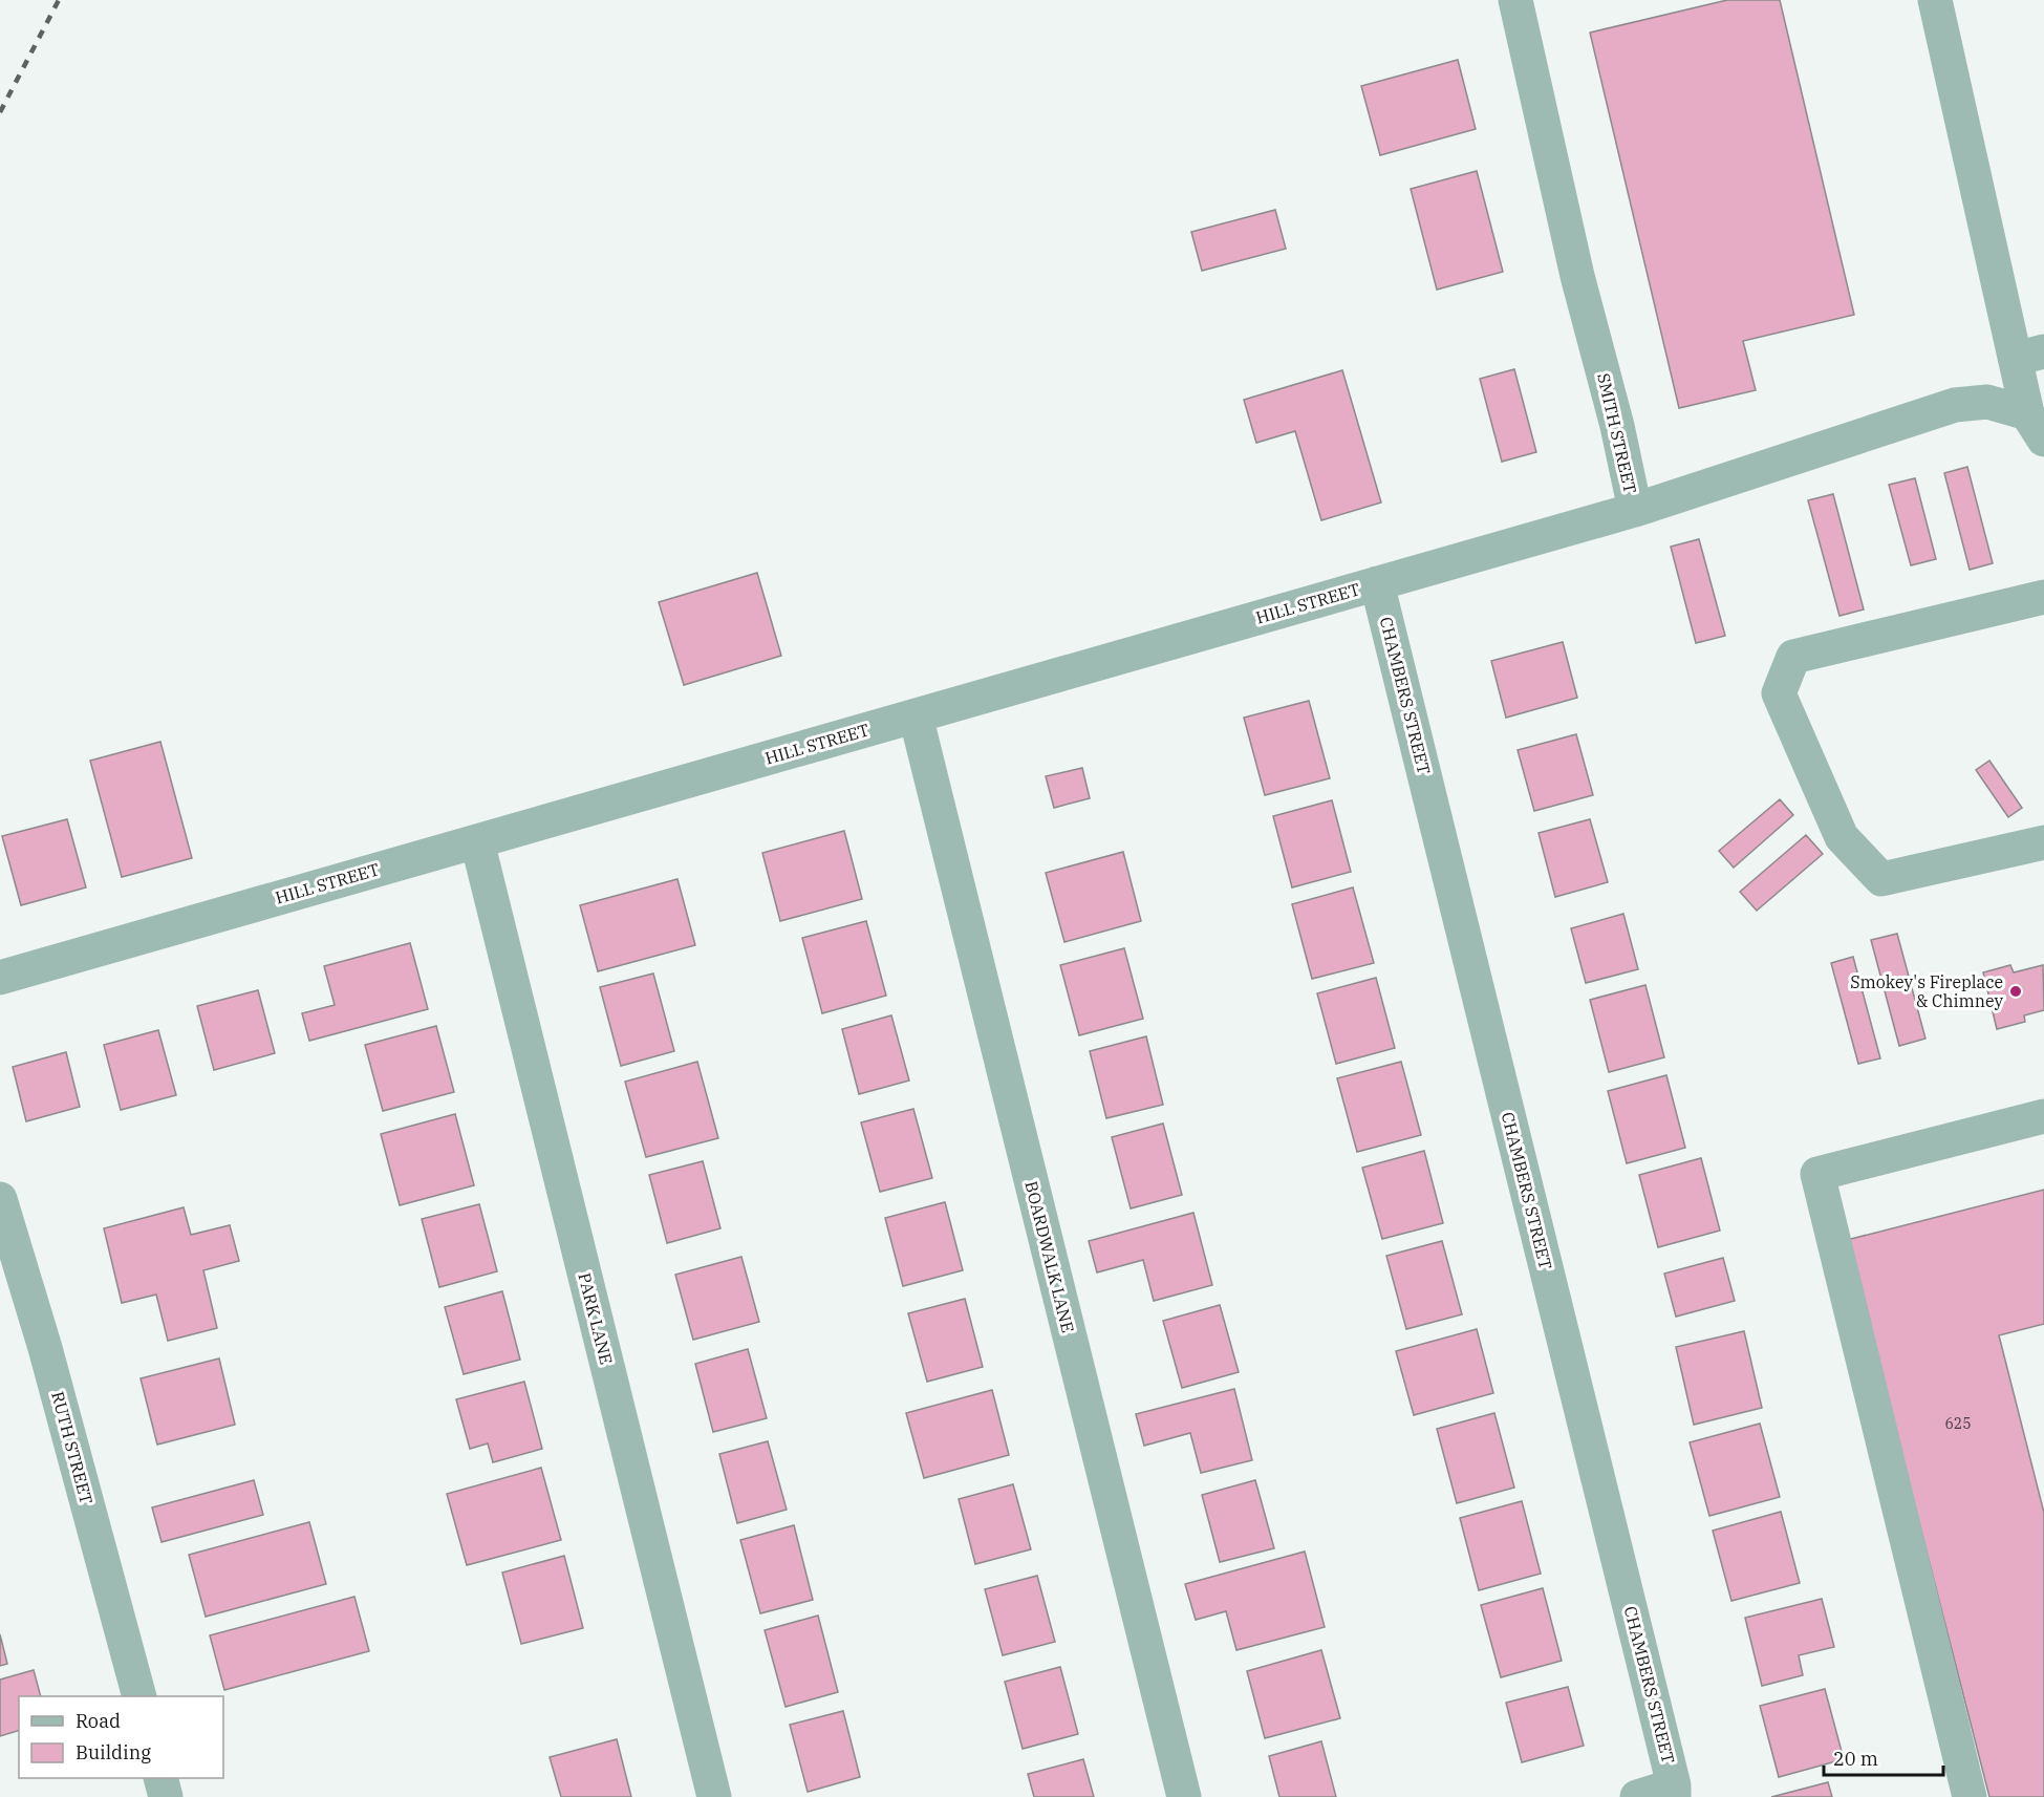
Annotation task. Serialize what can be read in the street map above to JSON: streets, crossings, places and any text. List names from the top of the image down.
{
  "streets": {
    "street": [
      "SMITH STREET",
      "HILL STREET",
      "CHAMBERS STREET",
      "BOARDWALK LANE",
      "PARK LANE",
      "RUTH STREET"
    ]
  },
  "crossings": [
    ["SMITH STREET", "HILL STREET"],
    ["HILL STREET", "CHAMBERS STREET"],
    ["HILL STREET", "BOARDWALK LANE"],
    ["HILL STREET", "PARK LANE"]
  ],
  "places": ["Smokey's Fireplace & Chimney"],
  "house_numbers": ["625"],
  "legend": ["Road", "Building"],
  "scale_bar": "20 m"
}
